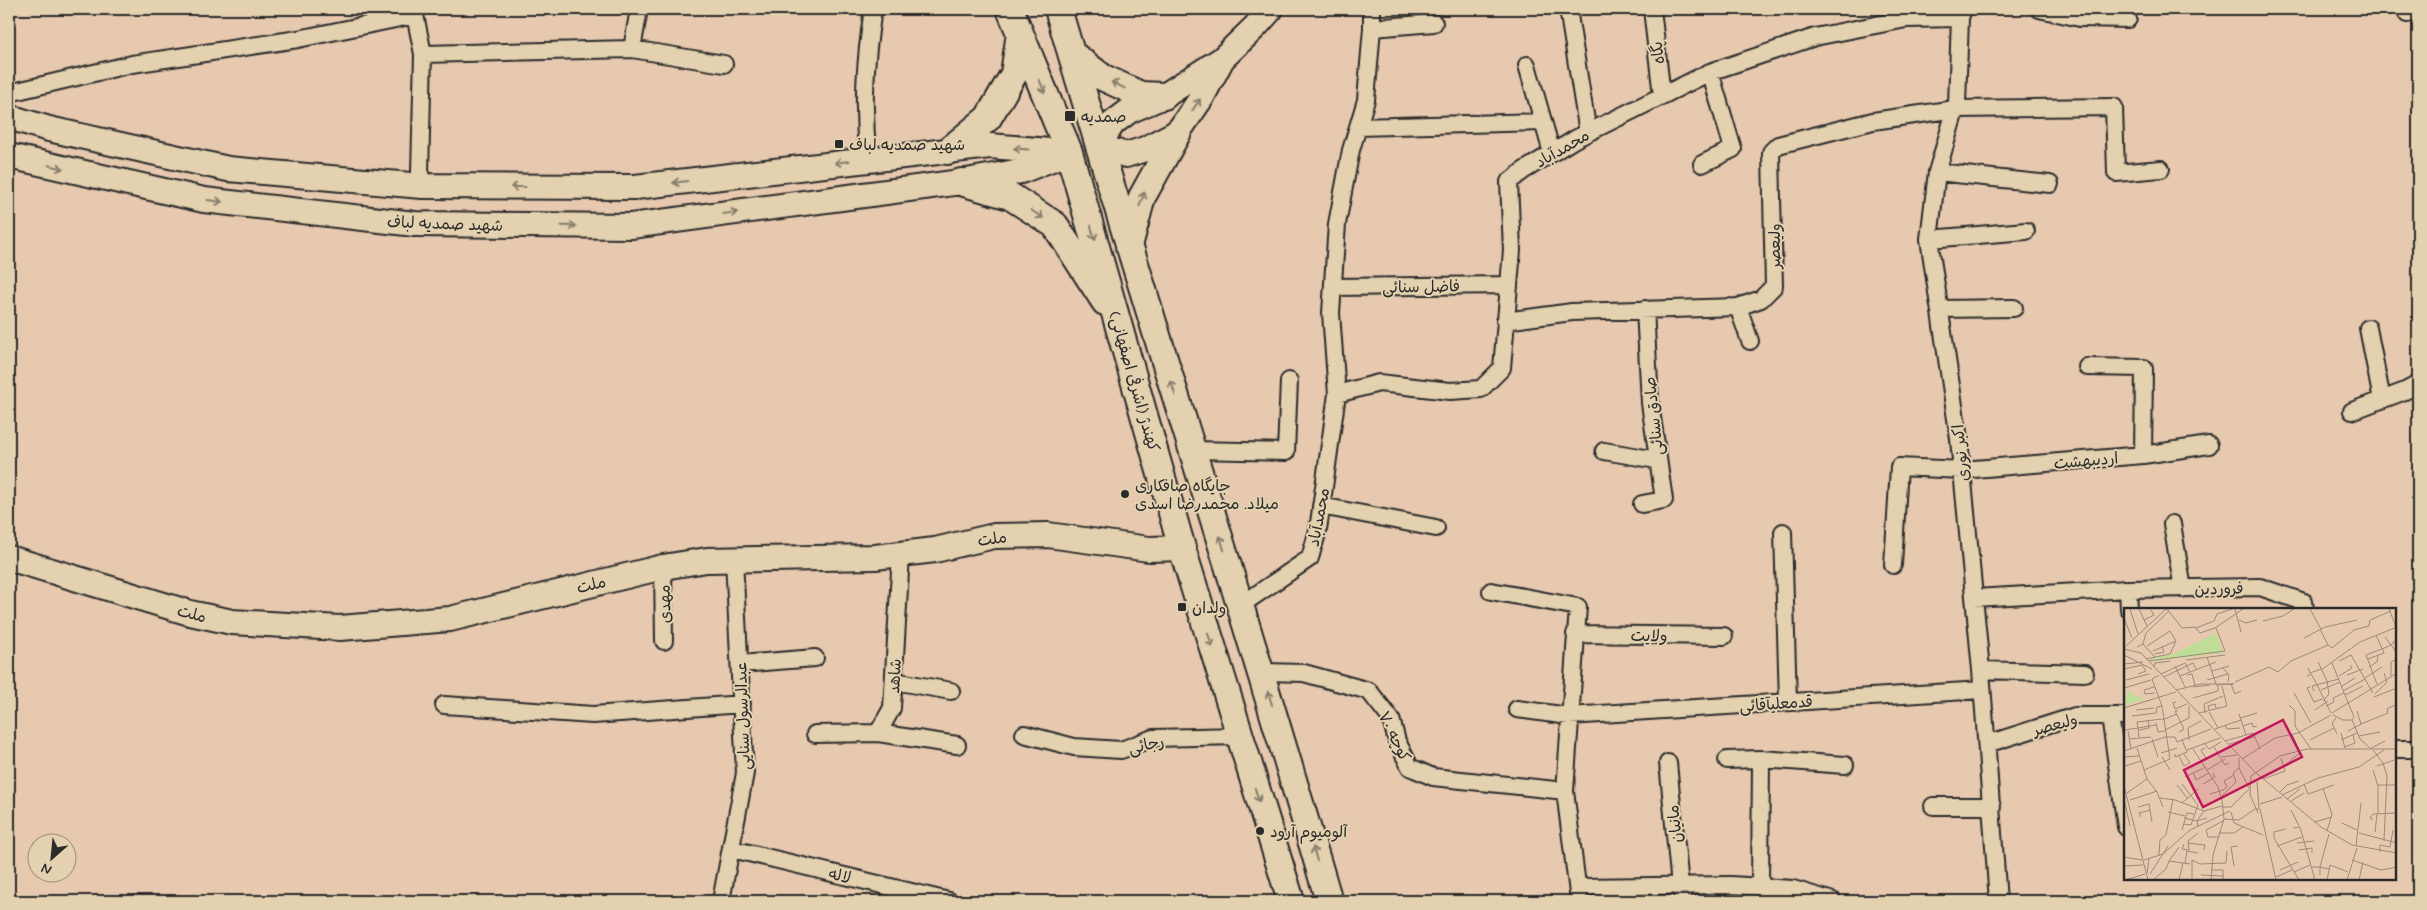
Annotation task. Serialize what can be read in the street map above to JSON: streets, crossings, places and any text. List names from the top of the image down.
{
  "streets": {
    "main road": ["شهید صمدیه لباف", "کهندژ (اشرفی اصفهانی)", "ملت"],
    "street": [
      "پگاه",
      "محمدآباد",
      "ولیعصر",
      "فاضل سنائی",
      "صادق سنائی",
      "اکبر نوری",
      "اردیبهشت",
      "فروردین",
      "مهدی",
      "ولایت",
      "شاهد",
      "قدمعلیآقائی",
      "عبدالرسول سنایی",
      "کوچه ۷۰",
      "رجائی",
      "مانیان",
      "لاله"
    ]
  },
  "crossings": [
    ["پگاه", "محمدآباد"],
    ["محمدآباد", "ولیعصر"],
    ["محمدآباد", "فاضل سنائی"],
    ["محمدآباد", "کهندژ (اشرفی اصفهانی)"],
    ["محمدآباد", "اکبر نوری"],
    ["شهید صمدیه لباف", "کهندژ (اشرفی اصفهانی)"],
    ["ولیعصر", "صادق سنائی"],
    ["ولیعصر", "اکبر نوری"],
    ["کهندژ (اشرفی اصفهانی)", "ملت"],
    ["کهندژ (اشرفی اصفهانی)", "کوچه ۷۰"],
    ["کهندژ (اشرفی اصفهانی)", "رجائی"],
    ["اکبر نوری", "اردیبهشت"],
    ["اکبر نوری", "فروردین"],
    ["اکبر نوری", "قدمعلیآقائی"],
    ["ملت", "مهدی"],
    ["ملت", "شاهد"],
    ["ملت", "عبدالرسول سنایی"],
    ["عبدالرسول سنایی", "لاله"]
  ],
  "places": {
    "transit": ["صمدیه", "شهید صمدیه لباف", "ولدان"],
    "other": ["جایگاه صافکاری میلاد. محمدرضا اسدی", "آلومیوم آرود"]
  },
  "north": "bottom left"
}
